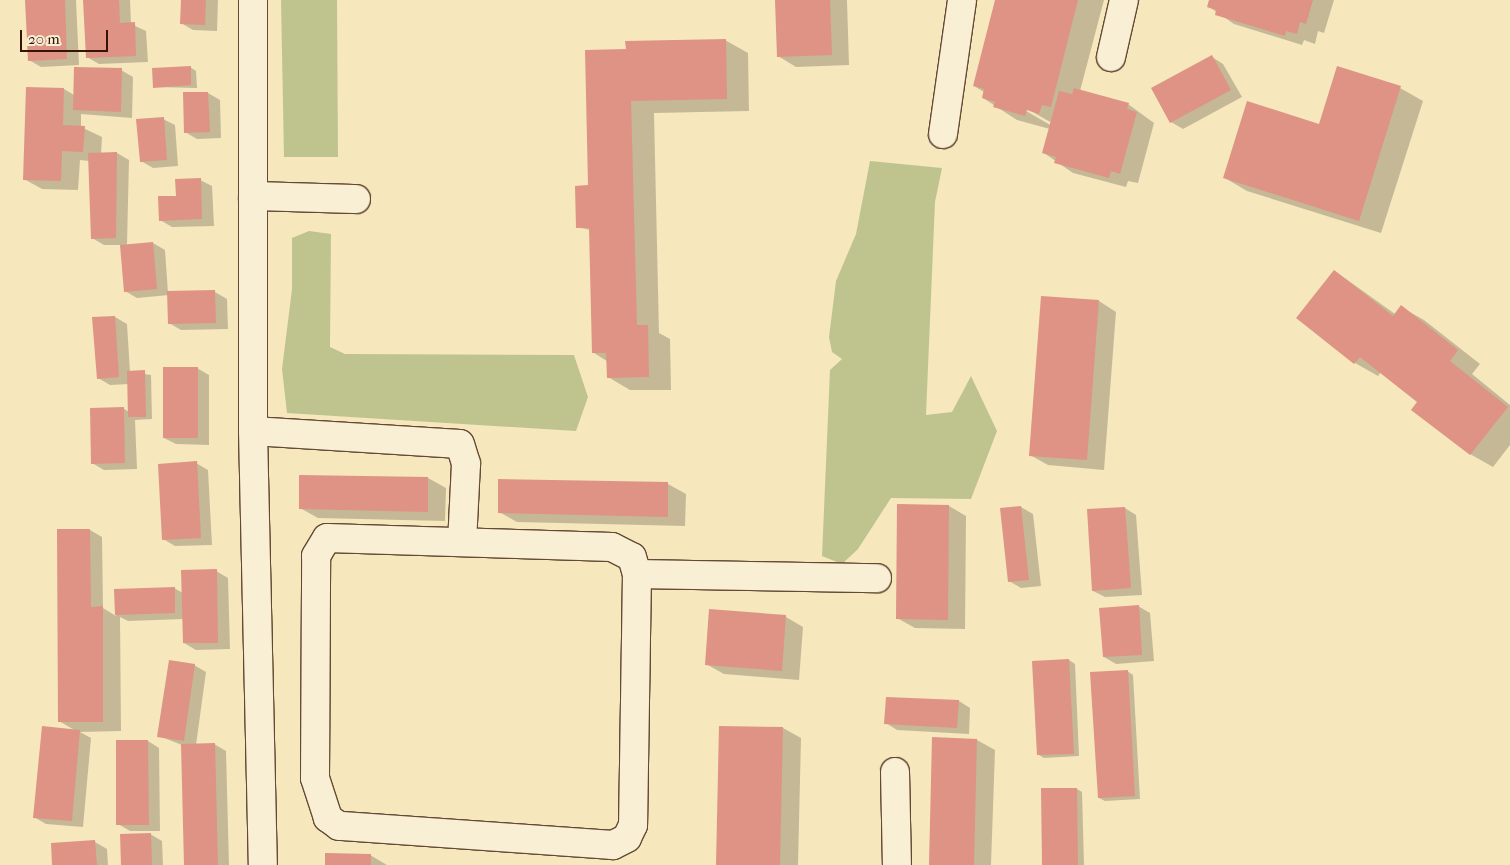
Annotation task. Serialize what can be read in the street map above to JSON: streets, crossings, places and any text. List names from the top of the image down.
{
  "scale_bar": "20 m"
}
